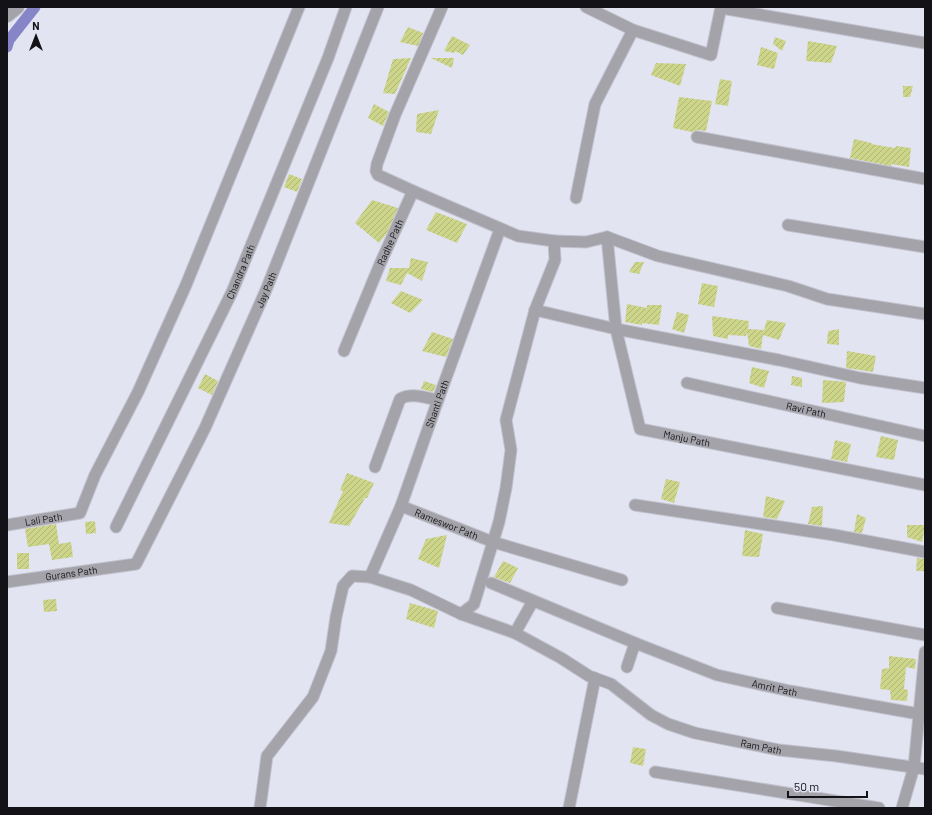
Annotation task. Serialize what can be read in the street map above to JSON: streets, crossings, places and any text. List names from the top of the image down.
{
  "streets": {
    "street": [
      "Radhe Path",
      "Chandra Path",
      "Jay Path",
      "Shanti Path",
      "Ravi Path",
      "Manju Path",
      "Lali Path",
      "Rameswor Path",
      "Gurans Path",
      "Amrit Path",
      "Ram Path"
    ]
  },
  "crossings": [
    ["Jay Path", "Gurans Path"],
    ["Shanti Path", "Rameswor Path"],
    ["Shanti Path", "Ram Path"]
  ],
  "scale_bar": "50 m",
  "north": "top"
}
